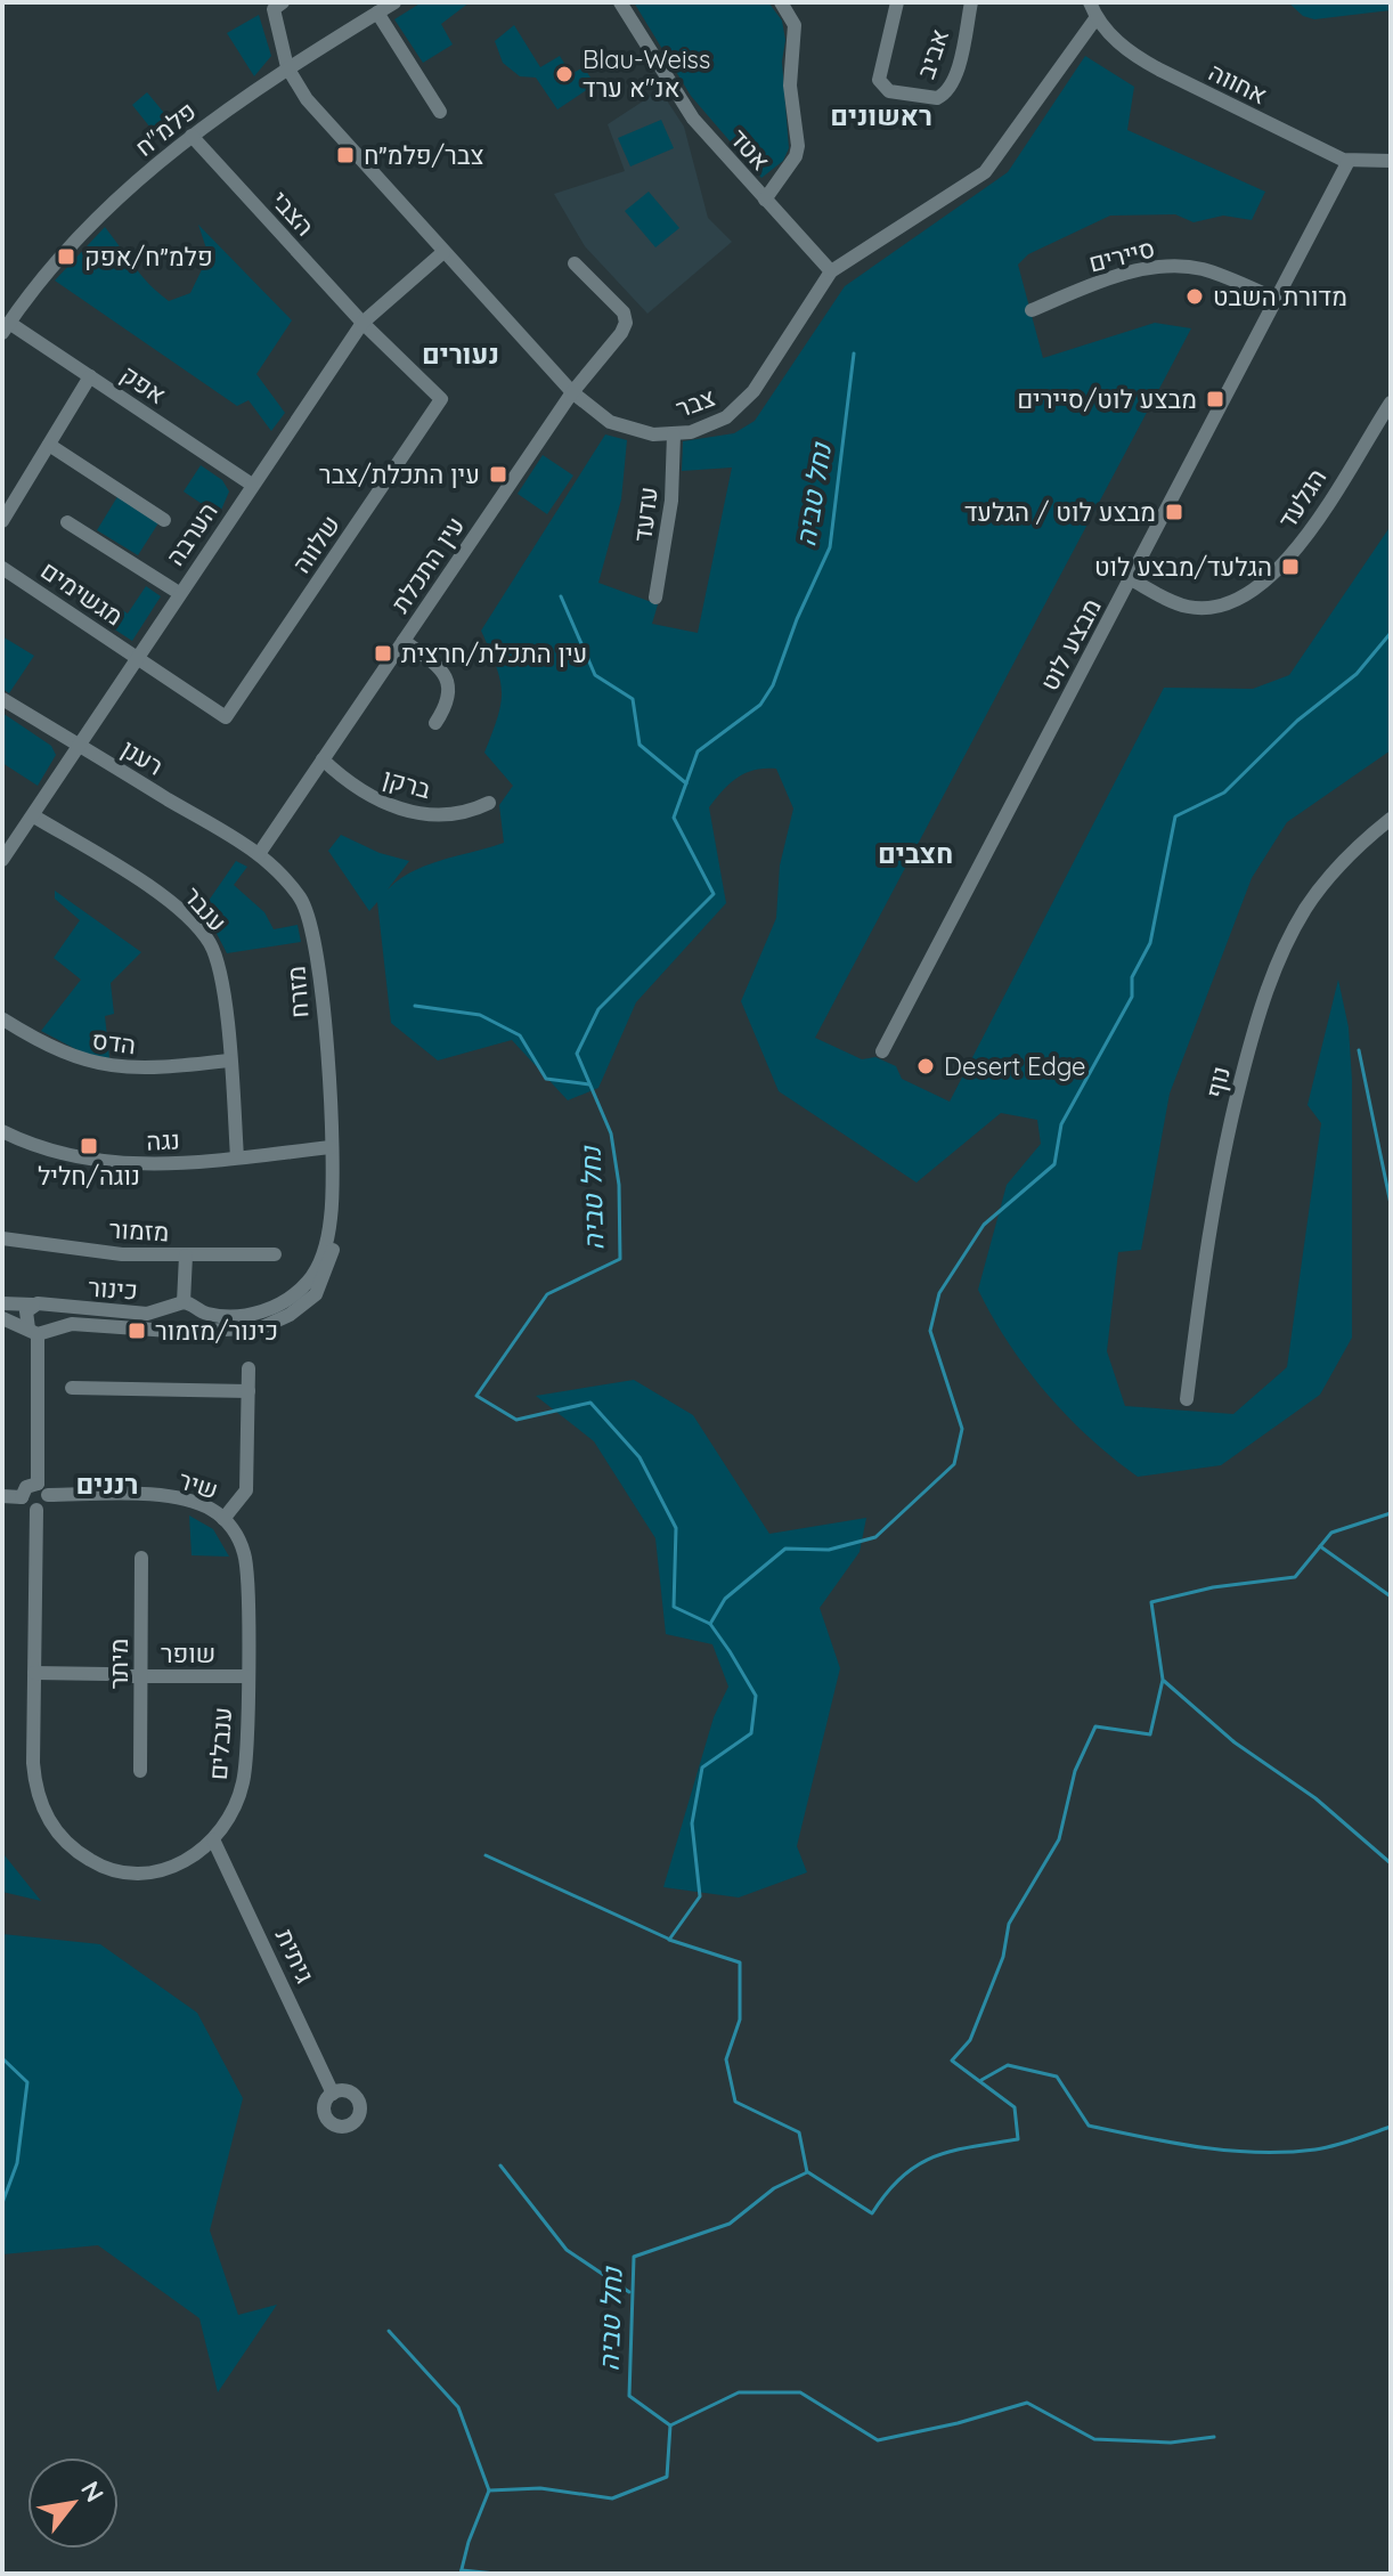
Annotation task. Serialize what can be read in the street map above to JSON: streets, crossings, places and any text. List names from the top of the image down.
{
  "streets": {
    "street": [
      "אביב",
      "אחווה",
      "פלמ\"ח",
      "אטד",
      "הצבי",
      "סיירים",
      "אפק",
      "צבר",
      "הגלעד",
      "עדעד",
      "הערבה",
      "שלווה",
      "עין התכלת",
      "מגשימים",
      "מבצע לוט",
      "רענן",
      "ברקן",
      "ענבר",
      "מזרח",
      "הדס",
      "נוף",
      "נגה",
      "מזמור",
      "כינור",
      "שיר",
      "שופר",
      "מיתר",
      "ענבלים",
      "גיתית"
    ]
  },
  "crossings": [
    ["אחווה", "צבר"],
    ["אחווה", "מבצע לוט"],
    ["פלמ\"ח", "הצבי"],
    ["פלמ\"ח", "אפק"],
    ["פלמ\"ח", "צבר"],
    ["אטד", "צבר"],
    ["הצבי", "הערבה"],
    ["הצבי", "שלווה"],
    ["סיירים", "מבצע לוט"],
    ["אפק", "הערבה"],
    ["צבר", "עדעד"],
    ["צבר", "הערבה"],
    ["צבר", "עין התכלת"],
    ["הגלעד", "מבצע לוט"],
    ["הערבה", "שלווה"],
    ["הערבה", "מגשימים"],
    ["הערבה", "רענן"],
    ["הערבה", "ענבר"],
    ["שלווה", "מגשימים"],
    ["עין התכלת", "רענן"],
    ["עין התכלת", "ברקן"],
    ["עין התכלת", "מזרח"],
    ["רענן", "מזרח"],
    ["ענבר", "הדס"],
    ["ענבר", "נגה"],
    ["מזרח", "נגה"],
    ["מזרח", "כינור"],
    ["שיר", "ענבלים"],
    ["שופר", "מיתר"],
    ["שופר", "ענבלים"],
    ["ענבלים", "גיתית"]
  ],
  "districts": [
    "ראשונים",
    "נעורים",
    "חצבים",
    "רננים"
  ],
  "water": ["נחל טביה"],
  "places": {
    "other": ["Blau-Weiss אנ\"א ערד", "מדורת השבט", "Desert Edge"],
    "transit": [
      "צבר/פלמ״ח",
      "פלמ״ח/אפק",
      "מבצע לוט/סיירים",
      "עין התכלת/צבר",
      "מבצע לוט / הגלעד",
      "הגלעד/מבצע לוט",
      "עין התכלת/חרצית",
      "נוגה/חליל",
      "כינור/מזמור"
    ]
  },
  "north": "top right"
}
